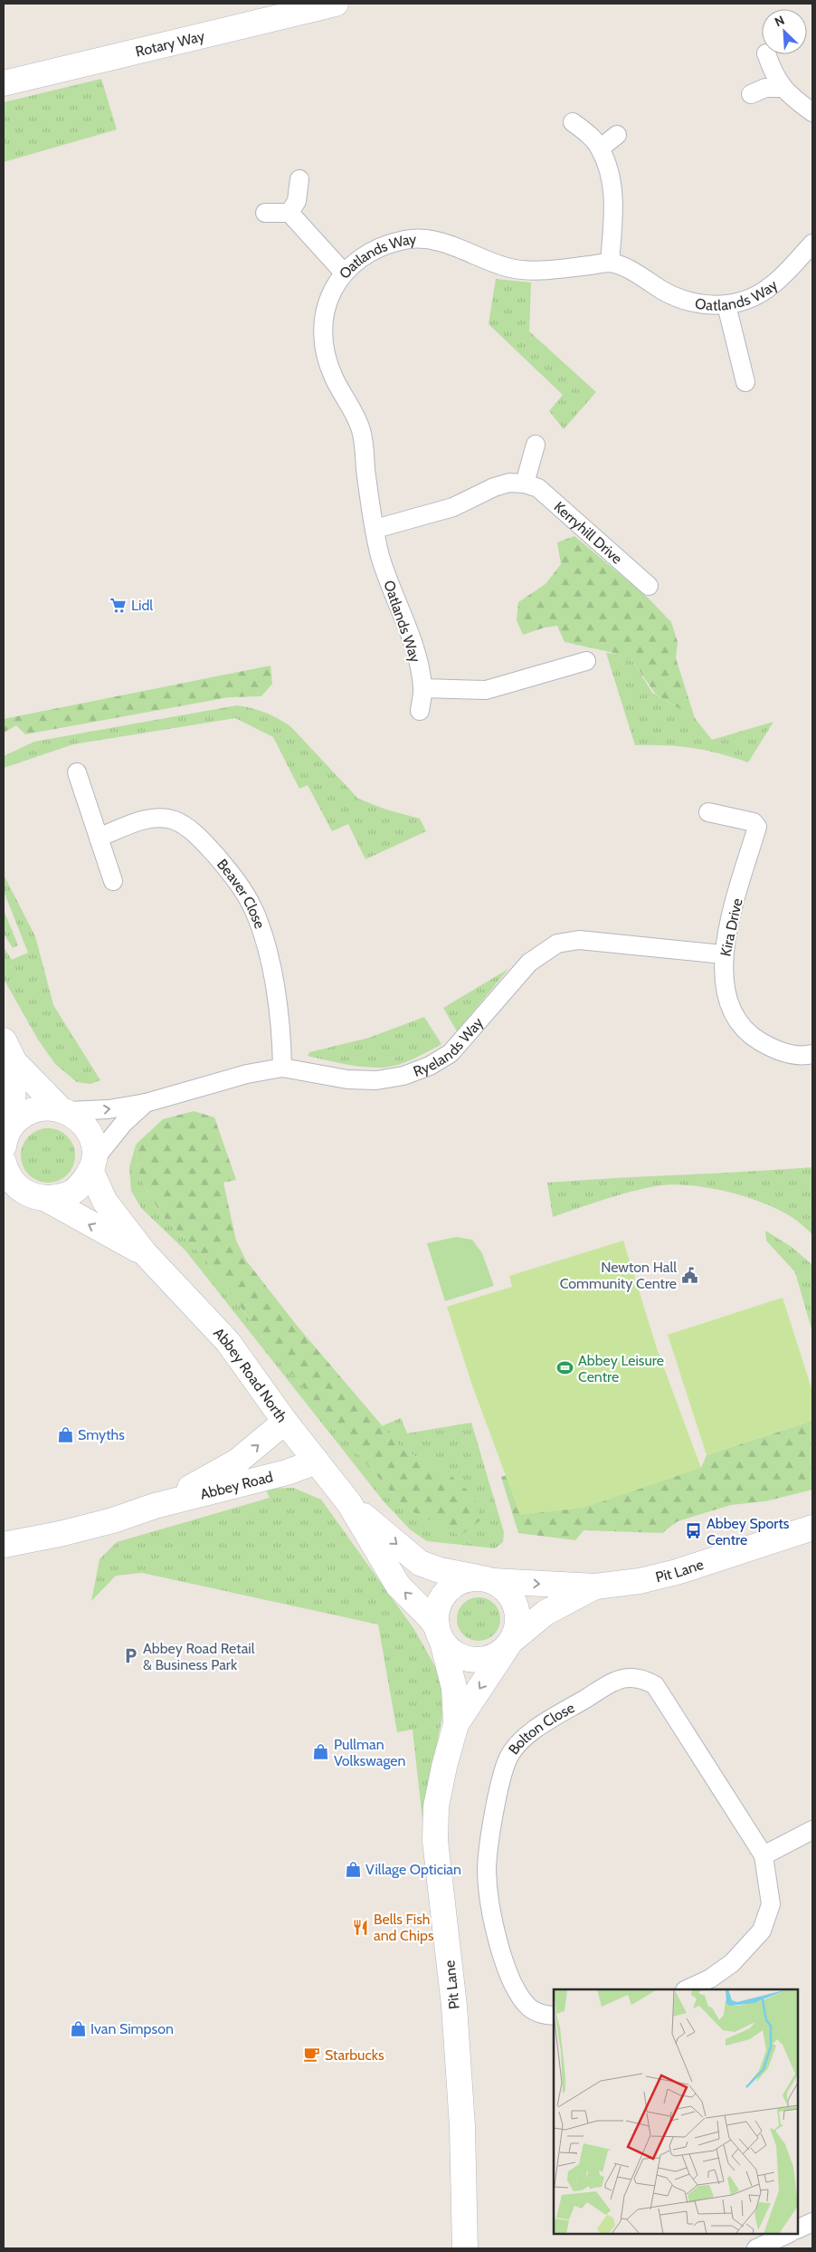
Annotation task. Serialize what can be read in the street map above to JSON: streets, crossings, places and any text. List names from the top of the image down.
{
  "streets": {
    "street": [
      "Rotary Way",
      "Oatlands Way",
      "Kerryhill Drive",
      "Beaver Close",
      "Kira Drive",
      "Ryelands Way",
      "Abbey Road North",
      "Abbey Road",
      "Pit Lane",
      "Bolton Close"
    ]
  },
  "crossings": [
    ["Oatlands Way", "Kerryhill Drive"],
    ["Beaver Close", "Ryelands Way"],
    ["Kira Drive", "Ryelands Way"],
    ["Ryelands Way", "Abbey Road North"],
    ["Abbey Road North", "Abbey Road"]
  ],
  "places": {
    "supermarket": ["Lidl"],
    "public building": ["Newton Hall Community Centre"],
    "sports": ["Abbey Leisure Centre"],
    "shop": [
      "Smyths",
      "Pullman Volkswagen",
      "Village Optician",
      "Ivan Simpson"
    ],
    "bus stop": ["Abbey Sports Centre"],
    "parking": ["Abbey Road Retail & Business Park"],
    "restaurant": ["Bells Fish and Chips"],
    "cafe": ["Starbucks"]
  },
  "north": "top left"
}
